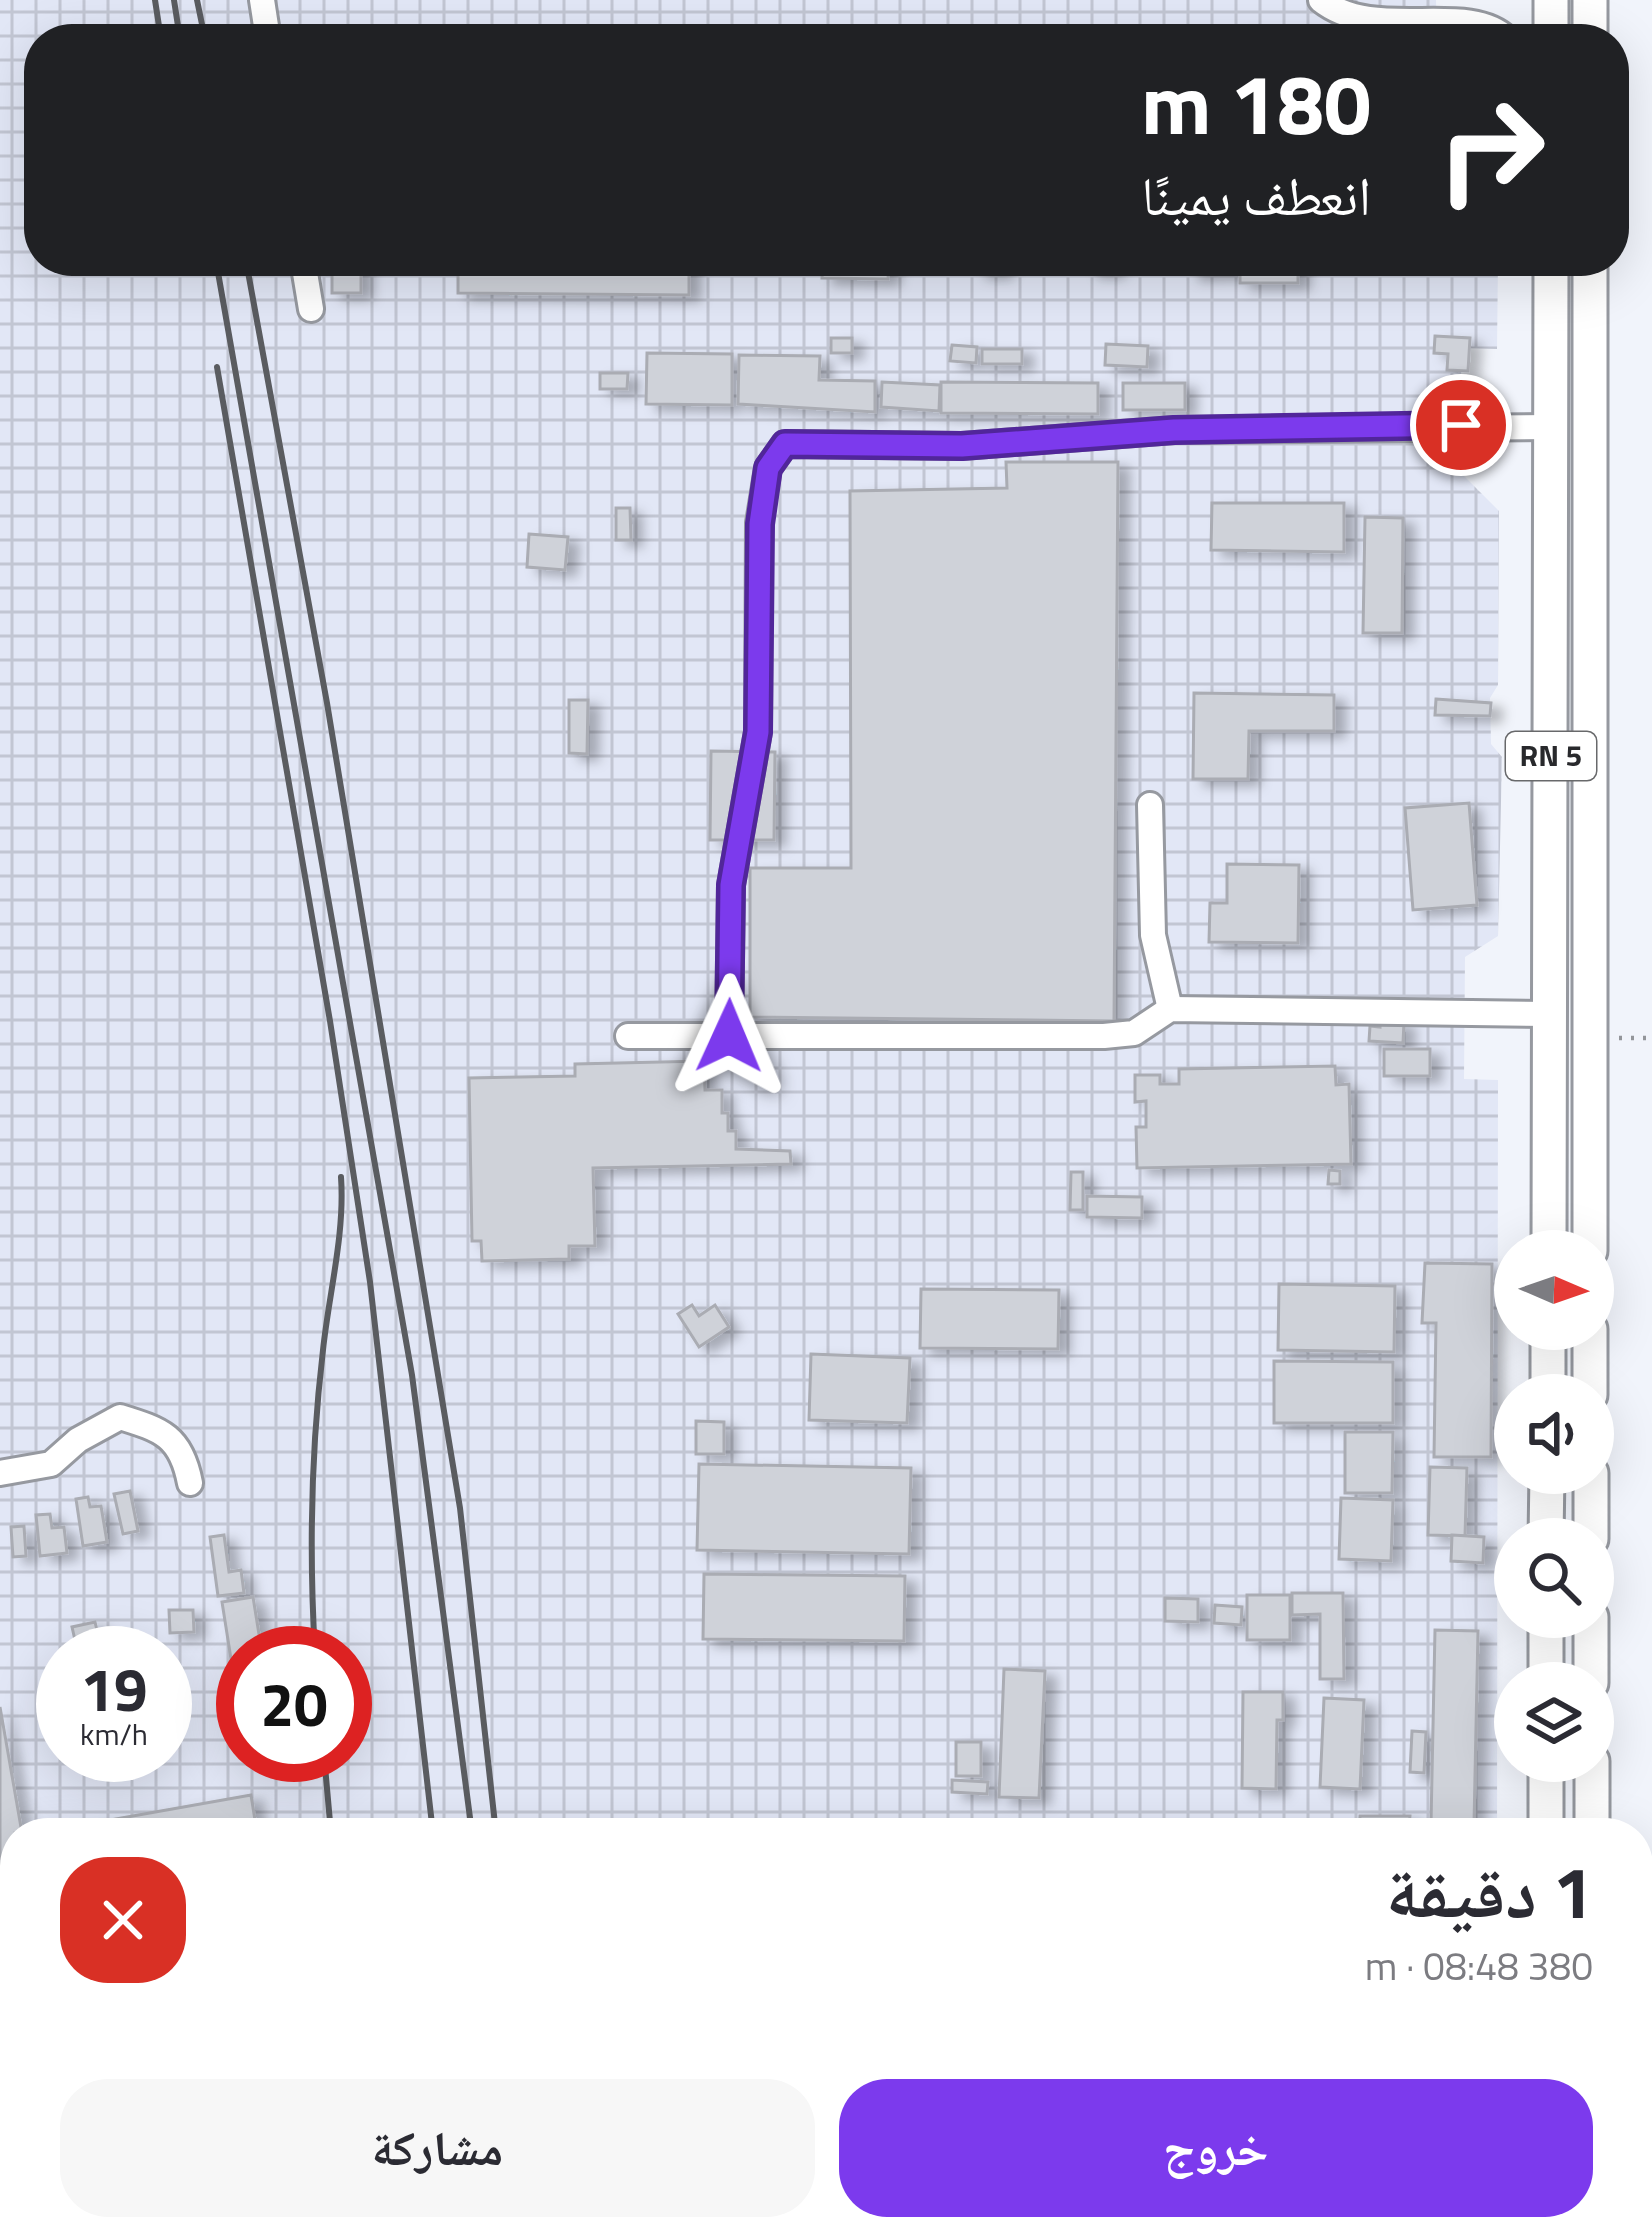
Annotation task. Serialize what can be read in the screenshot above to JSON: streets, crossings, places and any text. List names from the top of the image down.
{
  "streets": {
    "highway": ["RN 5"]
  },
  "north": "right",
  "page": {
    "turn": ["180 m", "انعطف يمينًا"],
    "speed": "19 km/h",
    "limit": "20",
    "heading": ["1 دقيقة", "380 m · 08:48"],
    "buttons": ["خروج", "مشاركة"]
  }
}
